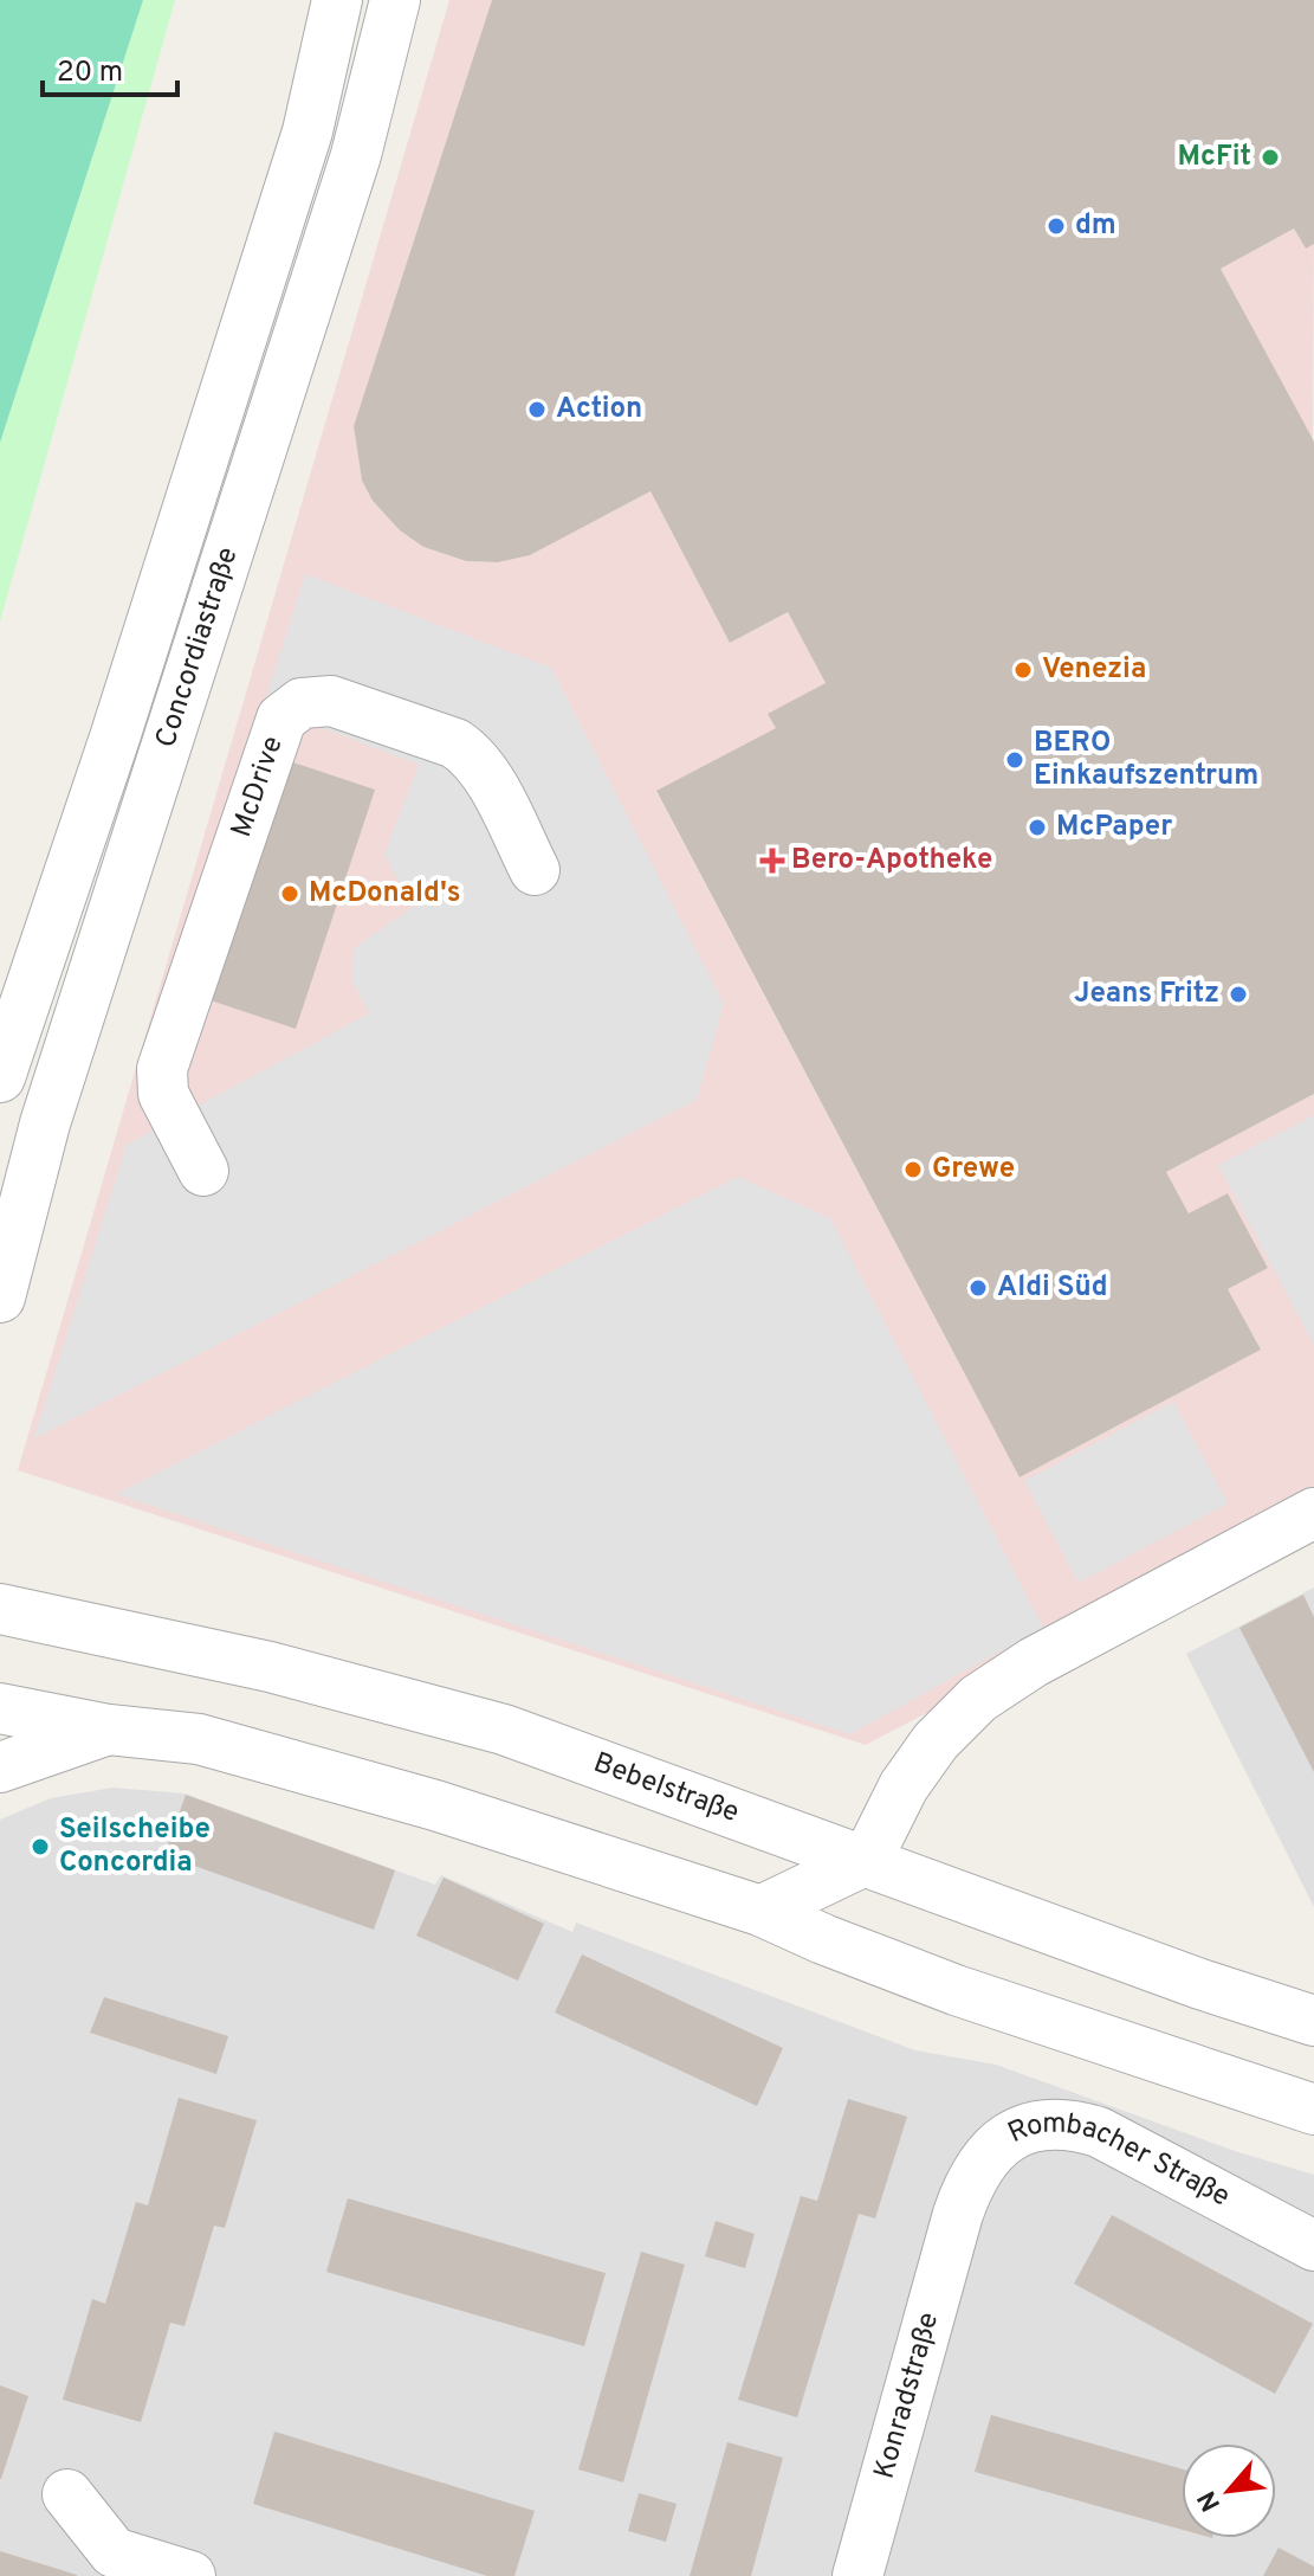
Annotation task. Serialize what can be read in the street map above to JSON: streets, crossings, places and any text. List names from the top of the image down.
{
  "streets": {
    "street": [
      "Concordiastraße",
      "McDrive",
      "Bebelstraße",
      "Rombacher Straße",
      "Konradstraße"
    ]
  },
  "crossings": [
    ["Rombacher Straße", "Konradstraße"]
  ],
  "places": {
    "other": [
      "McFit",
      "dm",
      "Action",
      "Venezia",
      "BERO Einkaufszentrum",
      "McPaper",
      "McDonald's",
      "Jeans Fritz",
      "Grewe",
      "Aldi Süd",
      "Seilscheibe Concordia"
    ],
    "health": ["Bero-Apotheke"]
  },
  "scale_bar": "20 m",
  "north": "bottom left"
}
